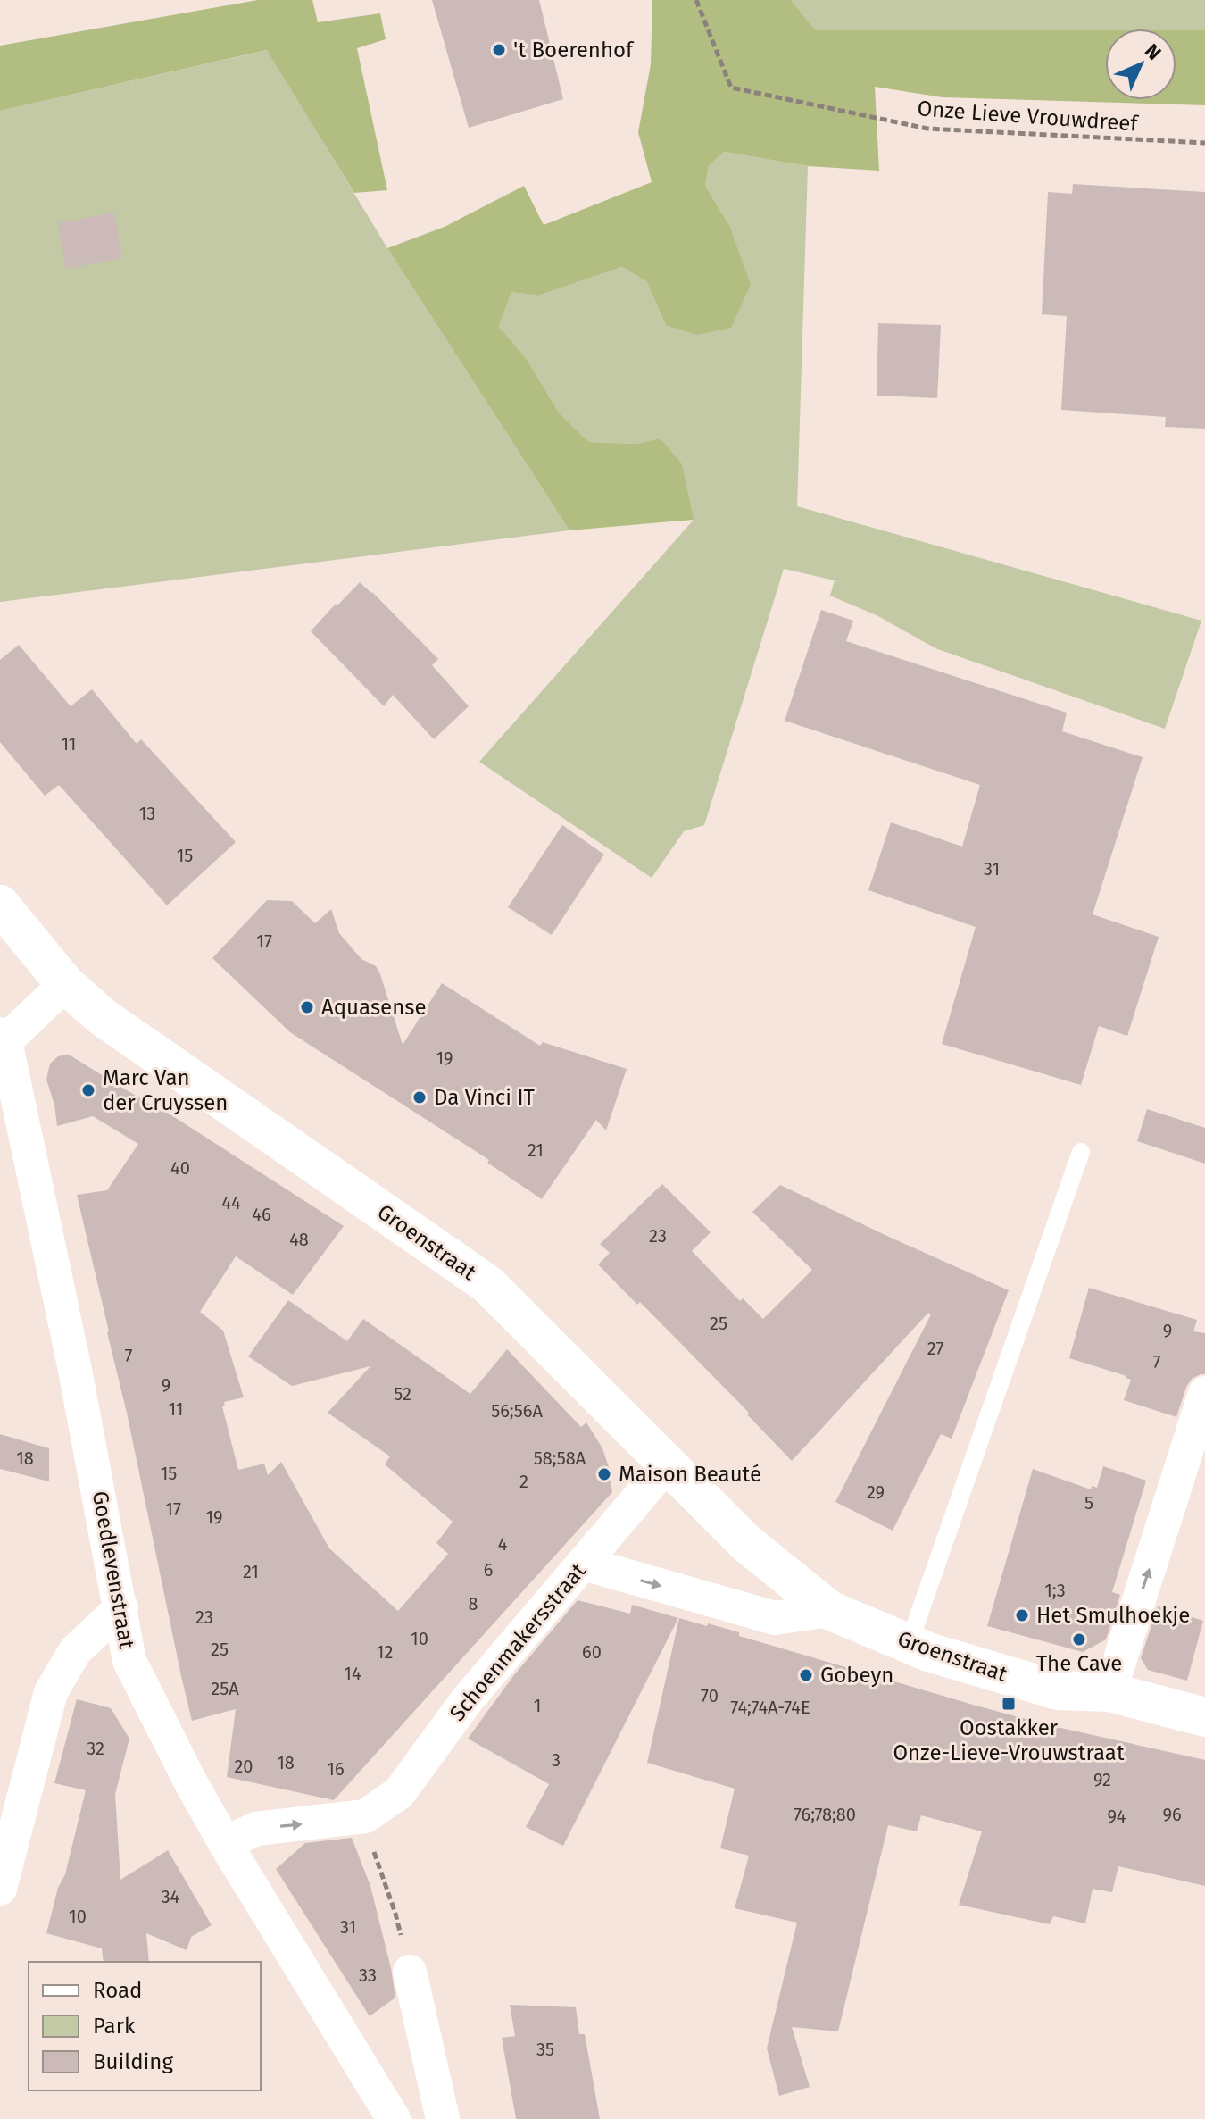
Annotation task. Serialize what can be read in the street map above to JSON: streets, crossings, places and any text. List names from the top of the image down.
{
  "streets": {
    "street": ["Groenstraat", "Goedlevenstraat", "Schoenmakersstraat"],
    "path": ["Onze Lieve Vrouwdreef"]
  },
  "crossings": [
    ["Groenstraat", "Goedlevenstraat"],
    ["Groenstraat", "Schoenmakersstraat"],
    ["Goedlevenstraat", "Schoenmakersstraat"]
  ],
  "places": {
    "other": [
      "'t Boerenhof",
      "Aquasense",
      "Marc Van der Cruyssen",
      "Da Vinci IT",
      "Maison Beauté",
      "Het Smulhoekje",
      "The Cave",
      "Gobeyn"
    ],
    "transit": ["Oostakker Onze-Lieve-Vrouwstraat"]
  },
  "house_numbers": [
    "11",
    "13",
    "15",
    "31",
    "17",
    "19",
    "21",
    "40",
    "44",
    "46",
    "23",
    "48",
    "25",
    "9",
    "27",
    "7",
    "7",
    "9",
    "52",
    "11",
    "56;56A",
    "18",
    "58;58A",
    "15",
    "2",
    "29",
    "5",
    "17",
    "19",
    "4",
    "6",
    "21",
    "1;3",
    "8",
    "23",
    "10",
    "25",
    "12",
    "60",
    "14",
    "25A",
    "70",
    "1",
    "74;74A-74E",
    "32",
    "3",
    "18",
    "20",
    "16",
    "92",
    "76;78;80",
    "96",
    "94",
    "34",
    "10",
    "31",
    "33",
    "35"
  ],
  "legend": ["Road", "Park", "Building"],
  "north": "top right"
}
